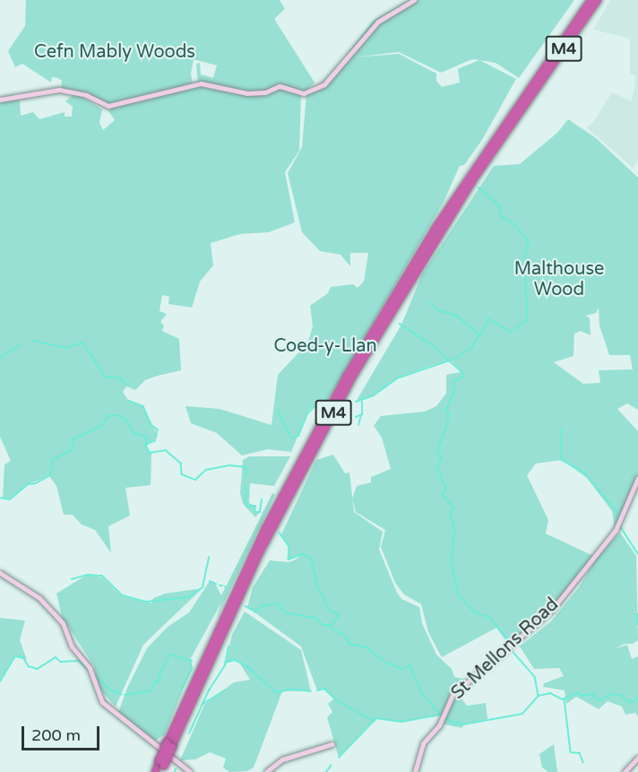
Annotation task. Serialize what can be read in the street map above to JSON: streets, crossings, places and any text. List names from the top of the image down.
{
  "streets": {
    "highway": ["M4"],
    "street": ["St Mellons Road"]
  },
  "parks": ["Cefn Mably Woods", "Malthouse Wood", "Coed-y-Llan"],
  "scale_bar": "200 m"
}
